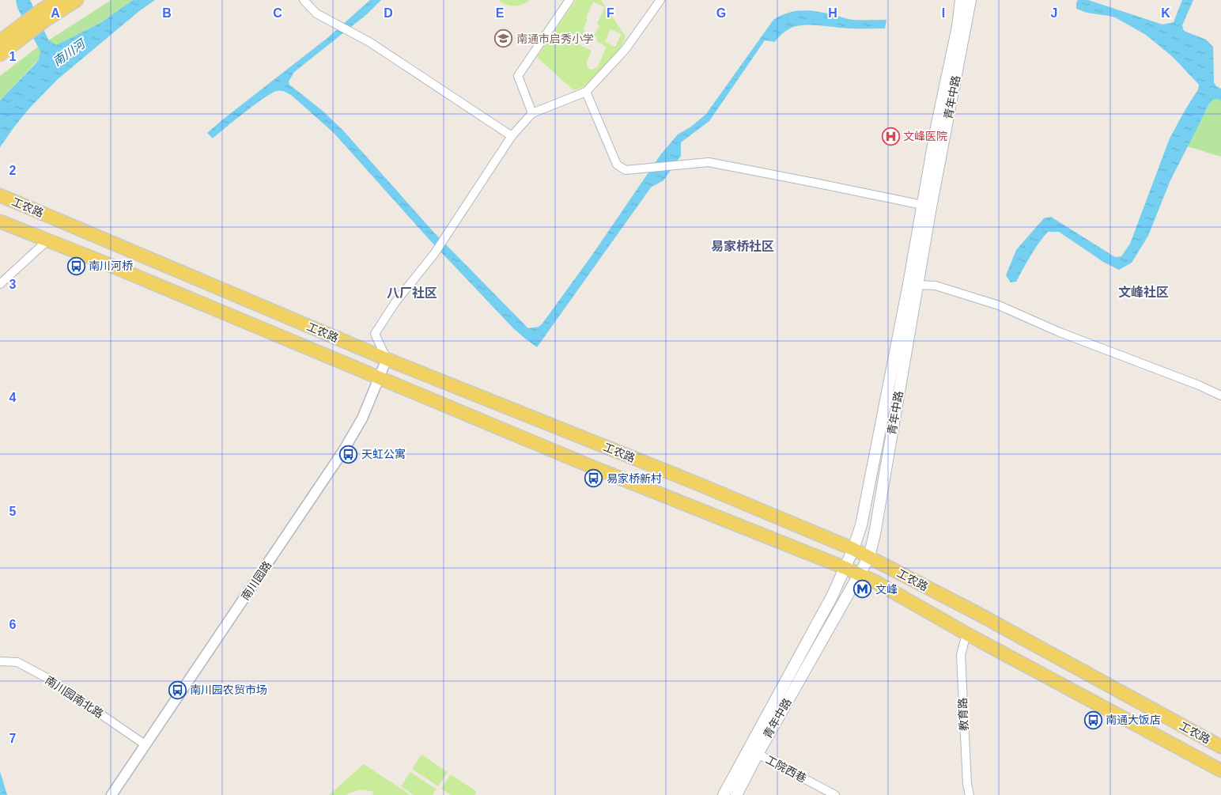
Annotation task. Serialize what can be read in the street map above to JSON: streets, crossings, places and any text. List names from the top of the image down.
{
  "streets": {
    "main road": ["青年中路", "工农路"],
    "street": [
      "南川园路",
      "南川园南北路",
      "教育路",
      "工院西巷"
    ]
  },
  "crossings": [
    ["青年中路", "工农路"],
    ["青年中路", "工院西巷"],
    ["工农路", "南川园路"],
    ["工农路", "教育路"],
    ["南川园路", "南川园南北路"]
  ],
  "districts": ["易家桥社区", "文峰社区", "八厂社区"],
  "water": ["南川河"],
  "places": {
    "school or university": ["南通市启秀小学"],
    "hospital": ["文峰医院"],
    "bus stop": [
      "南川河桥",
      "天虹公寓",
      "易家桥新村",
      "南川园农贸市场",
      "南通大饭店"
    ],
    "metro station": ["文峰"]
  },
  "grid": {
    "columns": [
      "A",
      "B",
      "C",
      "D",
      "E",
      "F",
      "G",
      "H",
      "I",
      "J",
      "K"
    ],
    "rows": [
      "1",
      "2",
      "3",
      "4",
      "5",
      "6",
      "7"
    ]
  }
}
